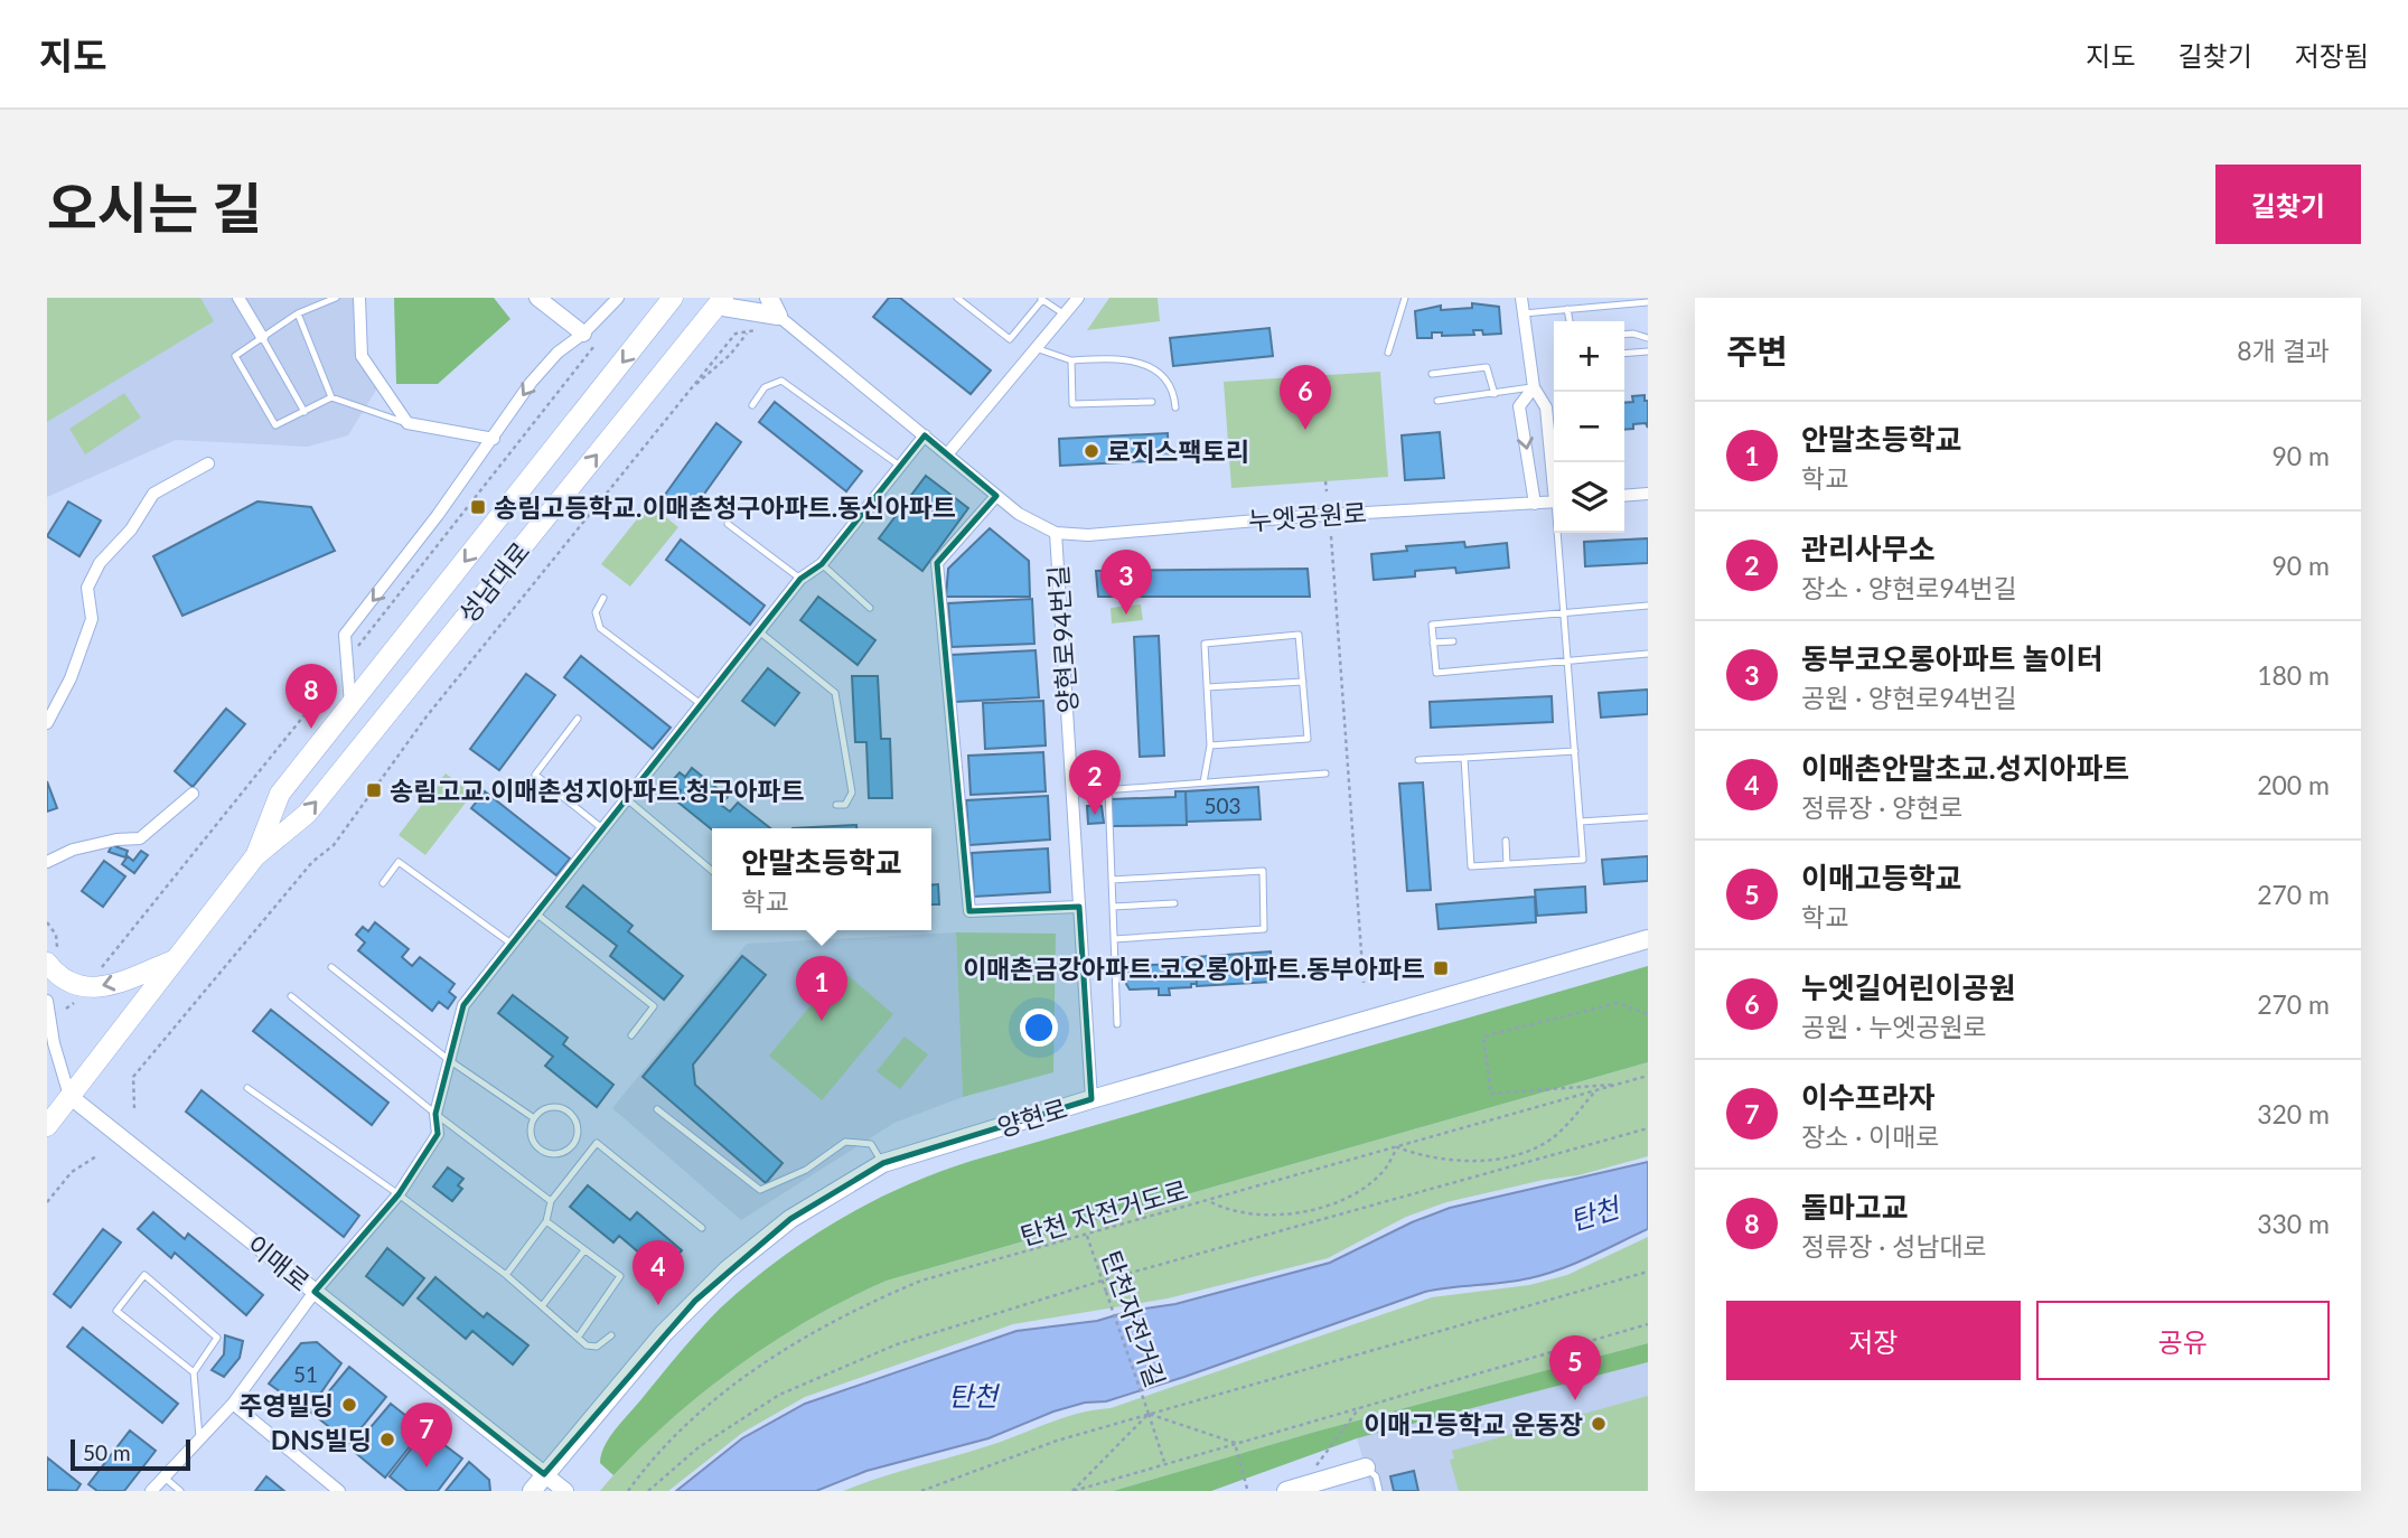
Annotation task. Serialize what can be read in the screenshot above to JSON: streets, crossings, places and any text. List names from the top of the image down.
{
  "streets": {
    "main road": ["성남대로", "양현로"],
    "street": ["누엣공원로", "양현로94번길", "이매로"],
    "path": ["탄천 자전거도로", "탄천자전거길"]
  },
  "crossings": [
    ["누엣공원로", "양현로94번길"],
    ["성남대로", "이매로"],
    ["양현로94번길", "양현로"],
    ["양현로", "이매로"],
    ["탄천 자전거도로", "탄천자전거길"]
  ],
  "water": ["탄천"],
  "places": {
    "other": [
      "로지스팩토리",
      "주영빌딩",
      "이매고등학교 운동장",
      "DNS빌딩"
    ],
    "transit": ["송림고등학교.이매촌청구아파트.동신아파트", "송림고교.이매촌성지아파트.청구아파트", "이매촌금강아파트.코오롱아파트.동부아파트"]
  },
  "house_numbers": ["503", "51"],
  "scale_bar": "50 m",
  "page": {
    "header": "지도",
    "nav": ["지도", "길찾기", "저장됨"],
    "title": "오시는 길",
    "buttons": [
      "길찾기",
      ["저장", "공유"]
    ],
    "heading": ["주변", "8개 결과"],
    "map_buttons": ["+", "−"],
    "pins": [
      "6",
      "3",
      "8",
      "2",
      "1",
      "4",
      "5",
      "7"
    ],
    "list": [
      {
        "mark": "1",
        "name": "안말초등학교",
        "note": "학교",
        "value": "90 m"
      },
      {
        "mark": "2",
        "name": "관리사무소",
        "note": "장소 · 양현로94번길",
        "value": "90 m"
      },
      {
        "mark": "3",
        "name": "동부코오롱아파트 놀이터",
        "note": "공원 · 양현로94번길",
        "value": "180 m"
      },
      {
        "mark": "4",
        "name": "이매촌안말초교.성지아파트",
        "note": "정류장 · 양현로",
        "value": "200 m"
      },
      {
        "mark": "5",
        "name": "이매고등학교",
        "note": "학교",
        "value": "270 m"
      },
      {
        "mark": "6",
        "name": "누엣길어린이공원",
        "note": "공원 · 누엣공원로",
        "value": "270 m"
      },
      {
        "mark": "7",
        "name": "이수프라자",
        "note": "장소 · 이매로",
        "value": "320 m"
      },
      {
        "mark": "8",
        "name": "돌마고교",
        "note": "정류장 · 성남대로",
        "value": "330 m"
      }
    ],
    "popup": ["안말초등학교", "학교"],
    "scale": "50 m"
  }
}
